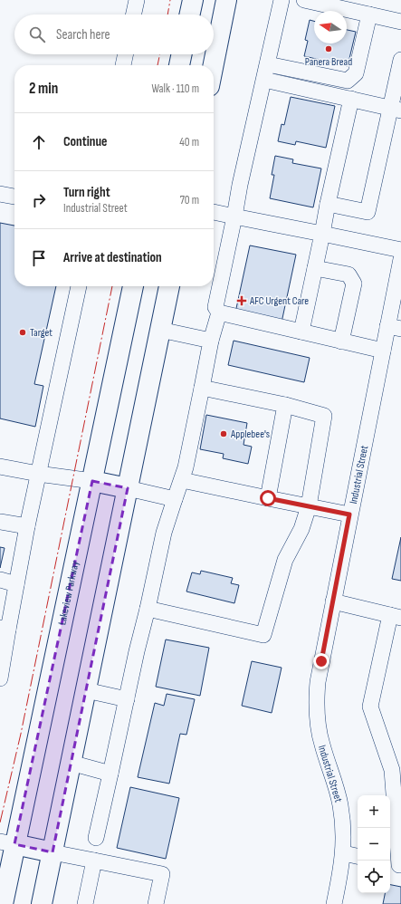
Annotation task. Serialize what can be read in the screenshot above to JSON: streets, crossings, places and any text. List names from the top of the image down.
{
  "streets": {
    "main road": ["Lakeview Parkway"],
    "street": ["Industrial Street"]
  },
  "places": {
    "other": ["Panera Bread", "Target", "Applebee's"],
    "health": ["AFC Urgent Care"]
  },
  "north": "left",
  "page": {
    "search": "Search here",
    "heading": ["2 min", "Walk · 110 m"],
    "list": [
      ["Continue", "40 m"],
      ["Turn right", "Industrial Street", "70 m"],
      "Arrive at destination"
    ],
    "map_buttons": ["+", "−"]
  }
}
